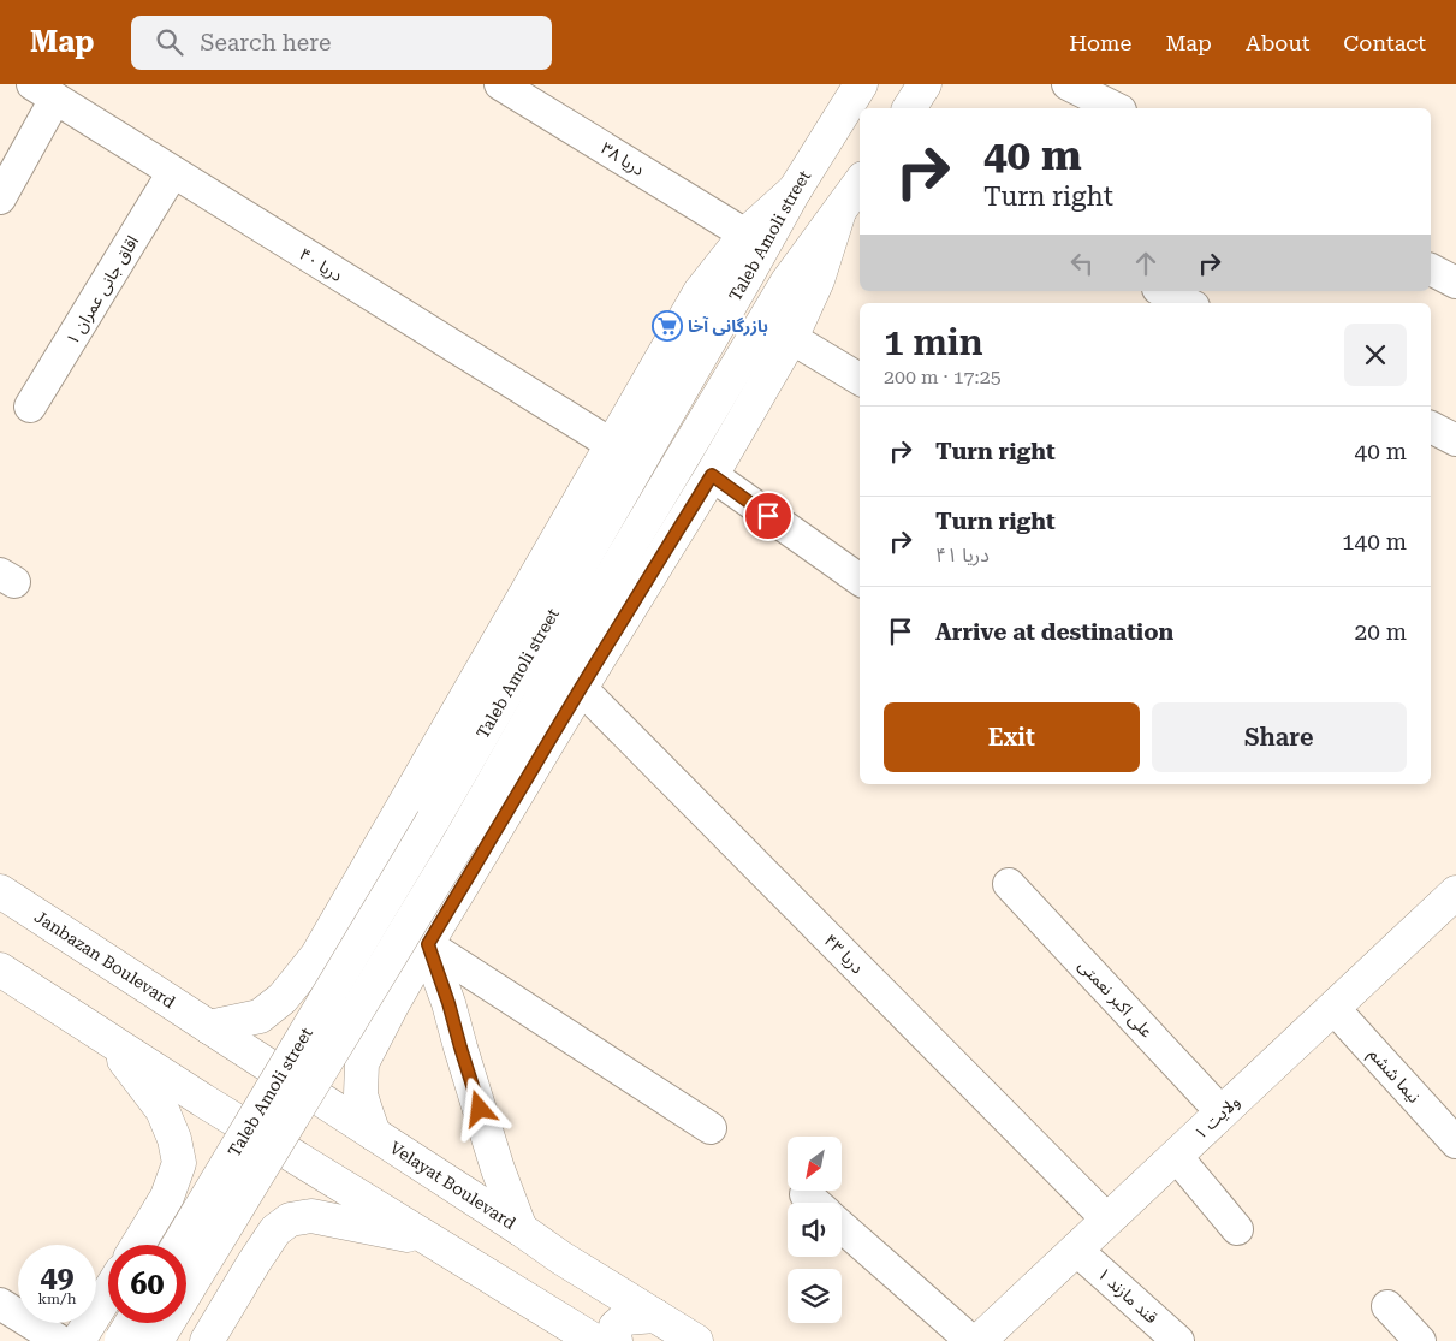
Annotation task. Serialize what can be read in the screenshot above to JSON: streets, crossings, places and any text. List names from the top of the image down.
{
  "streets": {
    "main road": [
      "Taleb Amoli street",
      "Janbazan Boulevard",
      "ولایت ۱",
      "Velayat Boulevard"
    ],
    "street": [
      "دریا ۳۸",
      "دریا ۴۰",
      "اقاق جانی عمران ۱",
      "دریا ۴۳",
      "علی اکبر نعمتی",
      "نیما ششم",
      "قند مازند ۱"
    ]
  },
  "crossings": [
    ["دریا ۴۰", "اقاق جانی عمران ۱"],
    ["دریا ۴۳", "ولایت ۱"],
    ["Janbazan Boulevard", "Velayat Boulevard"],
    ["علی اکبر نعمتی", "ولایت ۱"],
    ["نیما ششم", "ولایت ۱"],
    ["ولایت ۱", "قند مازند ۱"]
  ],
  "places": {
    "supermarket": ["بازرگانی آخا"]
  },
  "north": "bottom left",
  "page": {
    "header": "Map",
    "search": "Search here",
    "nav": [
      "Home",
      "Map",
      "About",
      "Contact"
    ],
    "turn": ["40 m", "Turn right"],
    "heading": ["1 min", "200 m · 17:25"],
    "list": [
      {
        "name": "Turn right",
        "value": "40 m"
      },
      {
        "name": "Turn right",
        "note": "دریا ۴۱",
        "value": "140 m"
      },
      {
        "name": "Arrive at destination",
        "value": "20 m"
      }
    ],
    "buttons": ["Exit", "Share"],
    "speed": "49 km/h",
    "limit": "60"
  }
}
